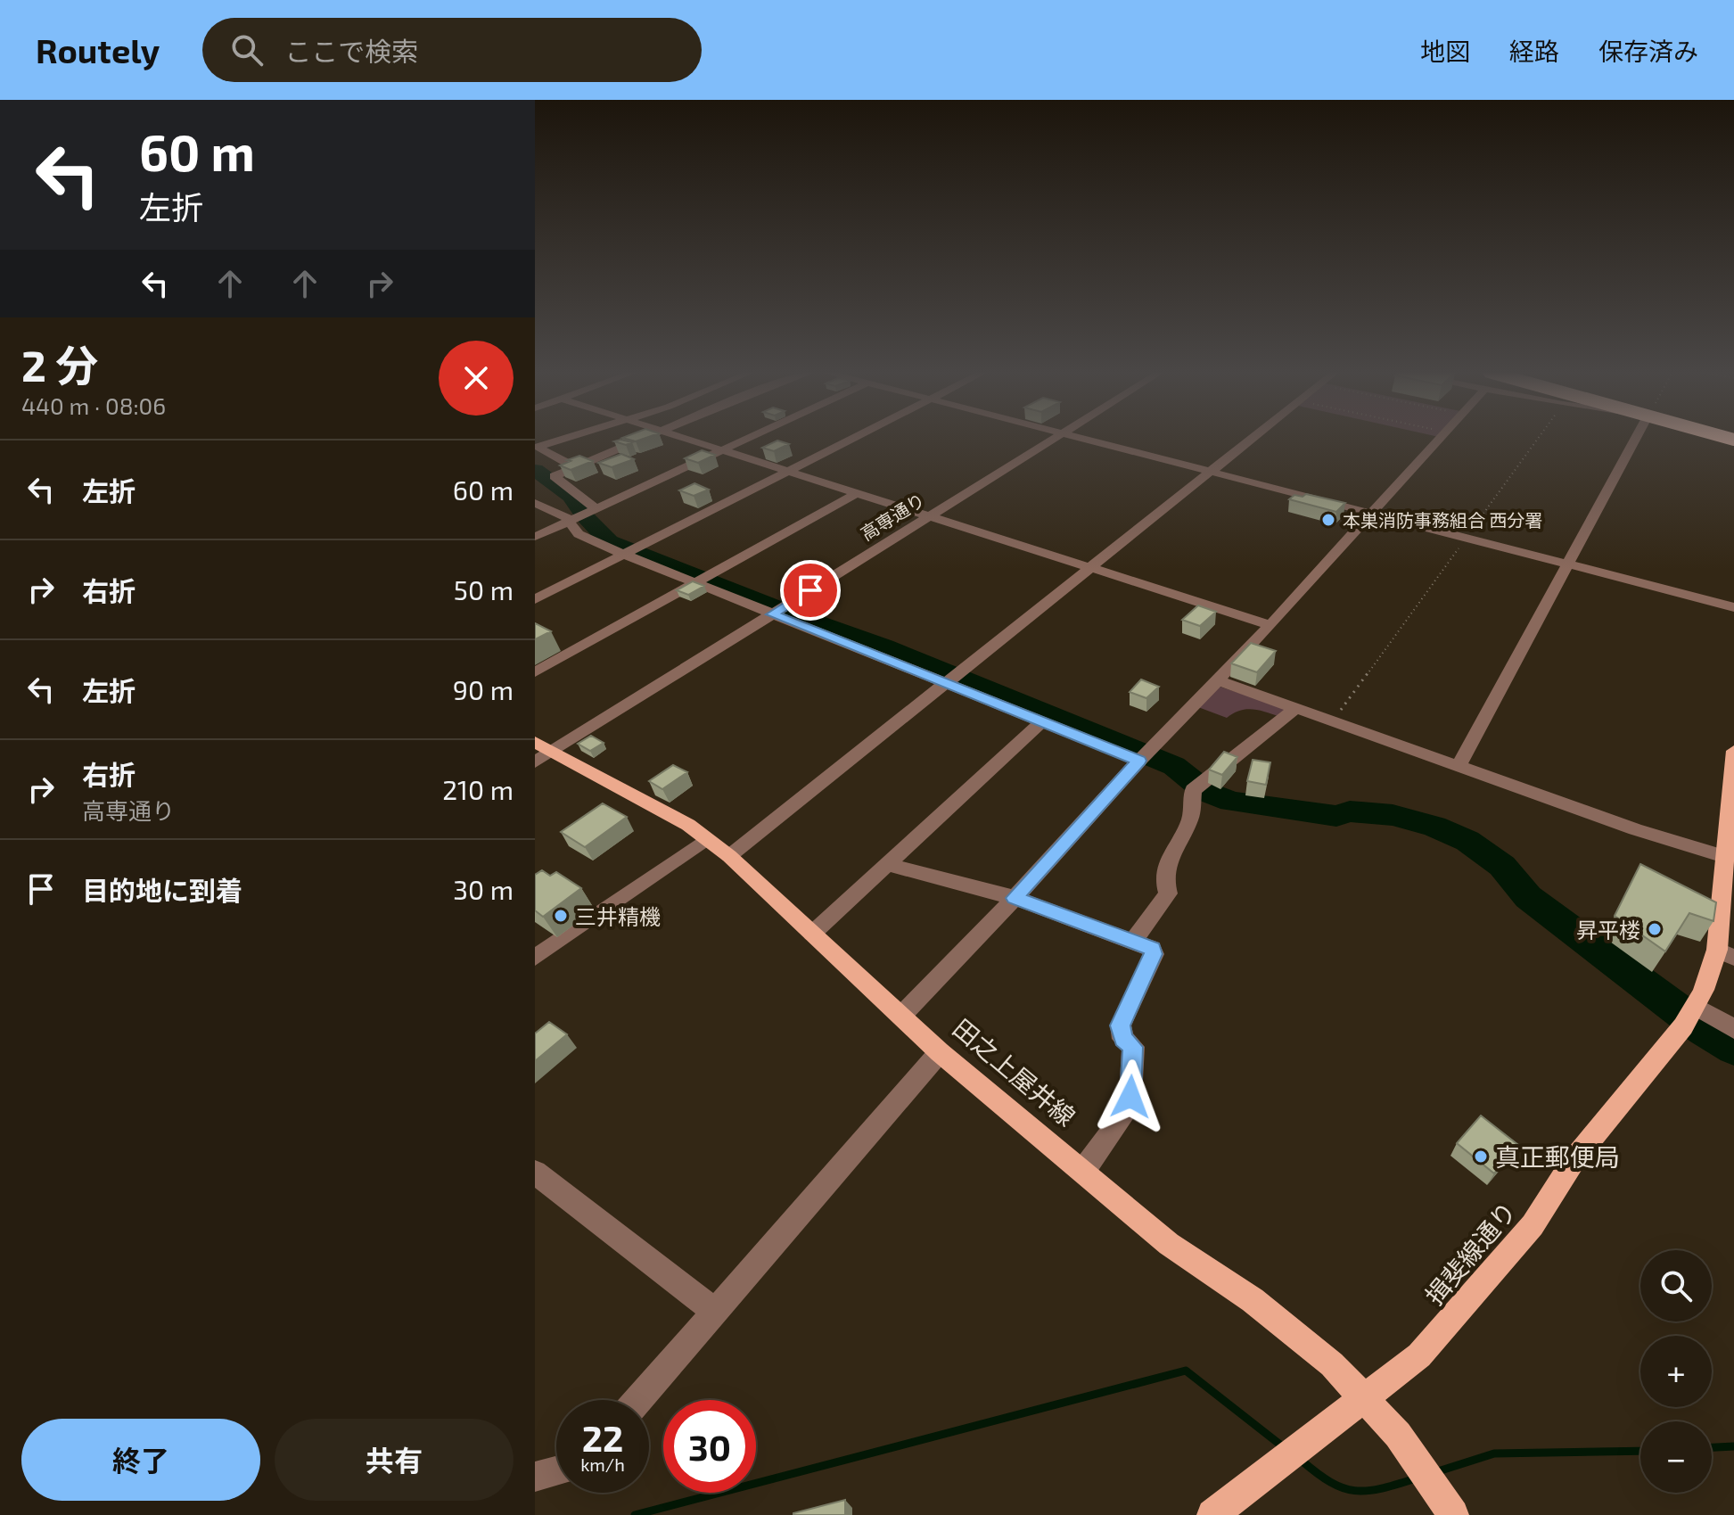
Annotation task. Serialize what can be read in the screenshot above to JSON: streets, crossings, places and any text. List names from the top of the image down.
{
  "streets": {
    "main road": ["田之上屋井線", "揖斐線通り"],
    "street": ["高専通り"]
  },
  "crossings": [
    ["高専通り", "田之上屋井線"],
    ["田之上屋井線", "揖斐線通り"]
  ],
  "places": [
    "本巣消防事務組合 西分署",
    "三井精機",
    "昇平楼",
    "真正郵便局"
  ],
  "page": {
    "header": "Routely",
    "search": "ここで検索",
    "nav": ["地図", "経路", "保存済み"],
    "turn": ["60 m", "左折"],
    "heading": ["2 分", "440 m · 08:06"],
    "list": [
      {
        "name": "左折",
        "value": "60 m"
      },
      {
        "name": "右折",
        "value": "50 m"
      },
      {
        "name": "左折",
        "value": "90 m"
      },
      {
        "name": "右折",
        "note": "高専通り",
        "value": "210 m"
      },
      {
        "name": "目的地に到着",
        "value": "30 m"
      }
    ],
    "map_buttons": ["+", "−"],
    "speed": "22 km/h",
    "limit": "30",
    "buttons": ["終了", "共有"]
  }
}
